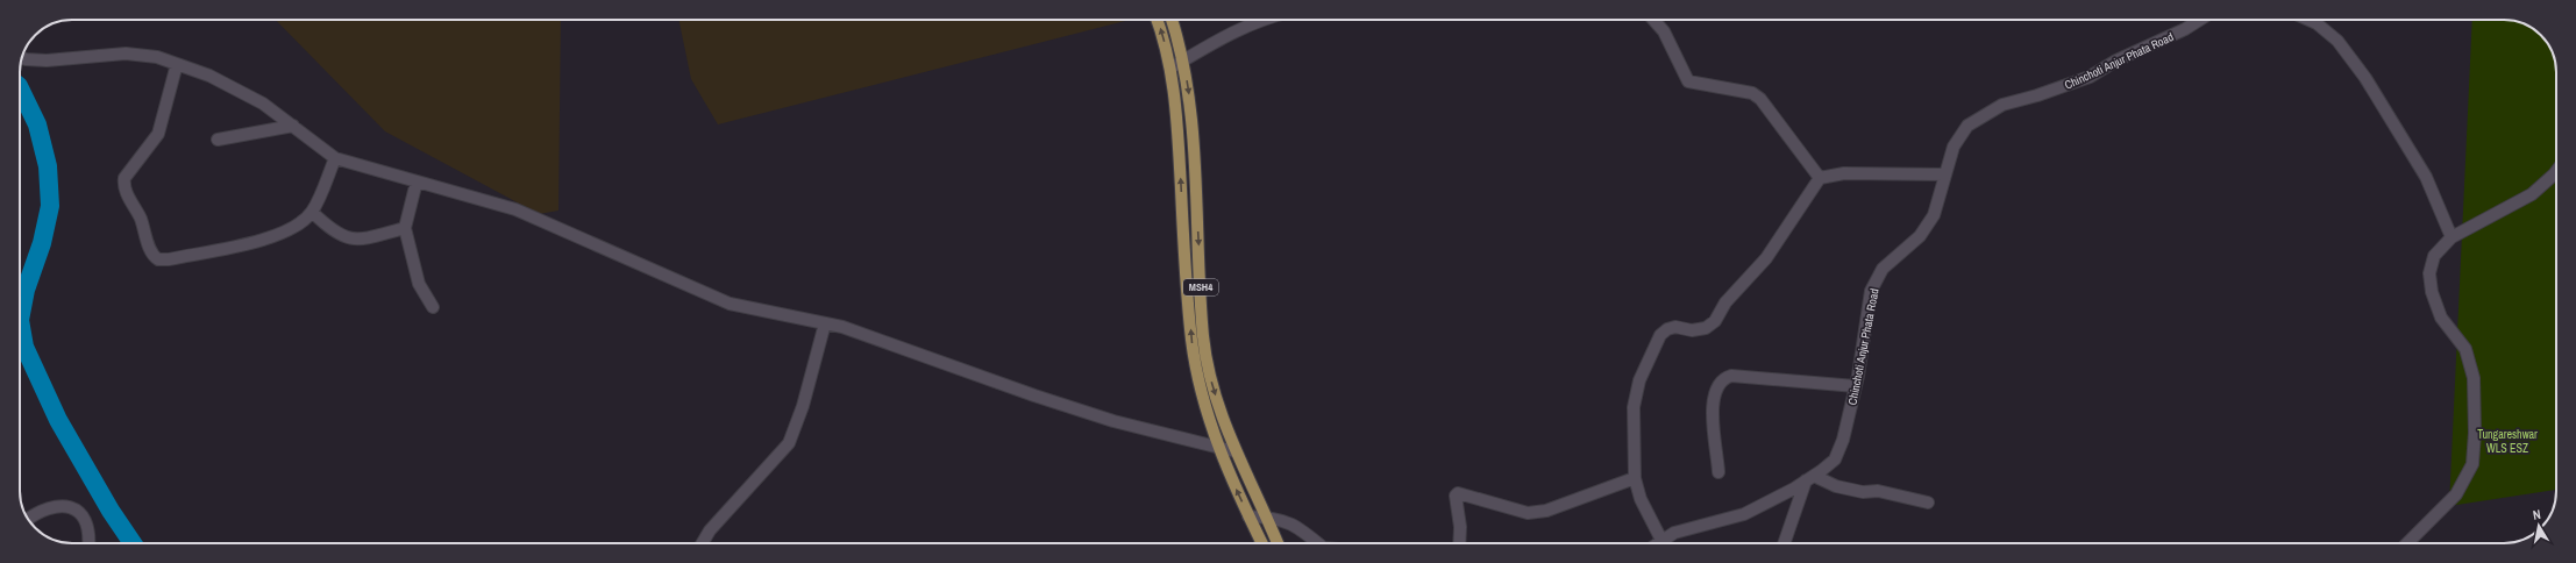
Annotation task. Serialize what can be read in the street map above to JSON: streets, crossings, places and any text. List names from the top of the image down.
{
  "streets": {
    "main road": ["MSH4"],
    "street": ["Chinchoti Anjur Phata Road"]
  },
  "parks": ["Tungareshwar WLS ESZ"],
  "north": "top"
}
